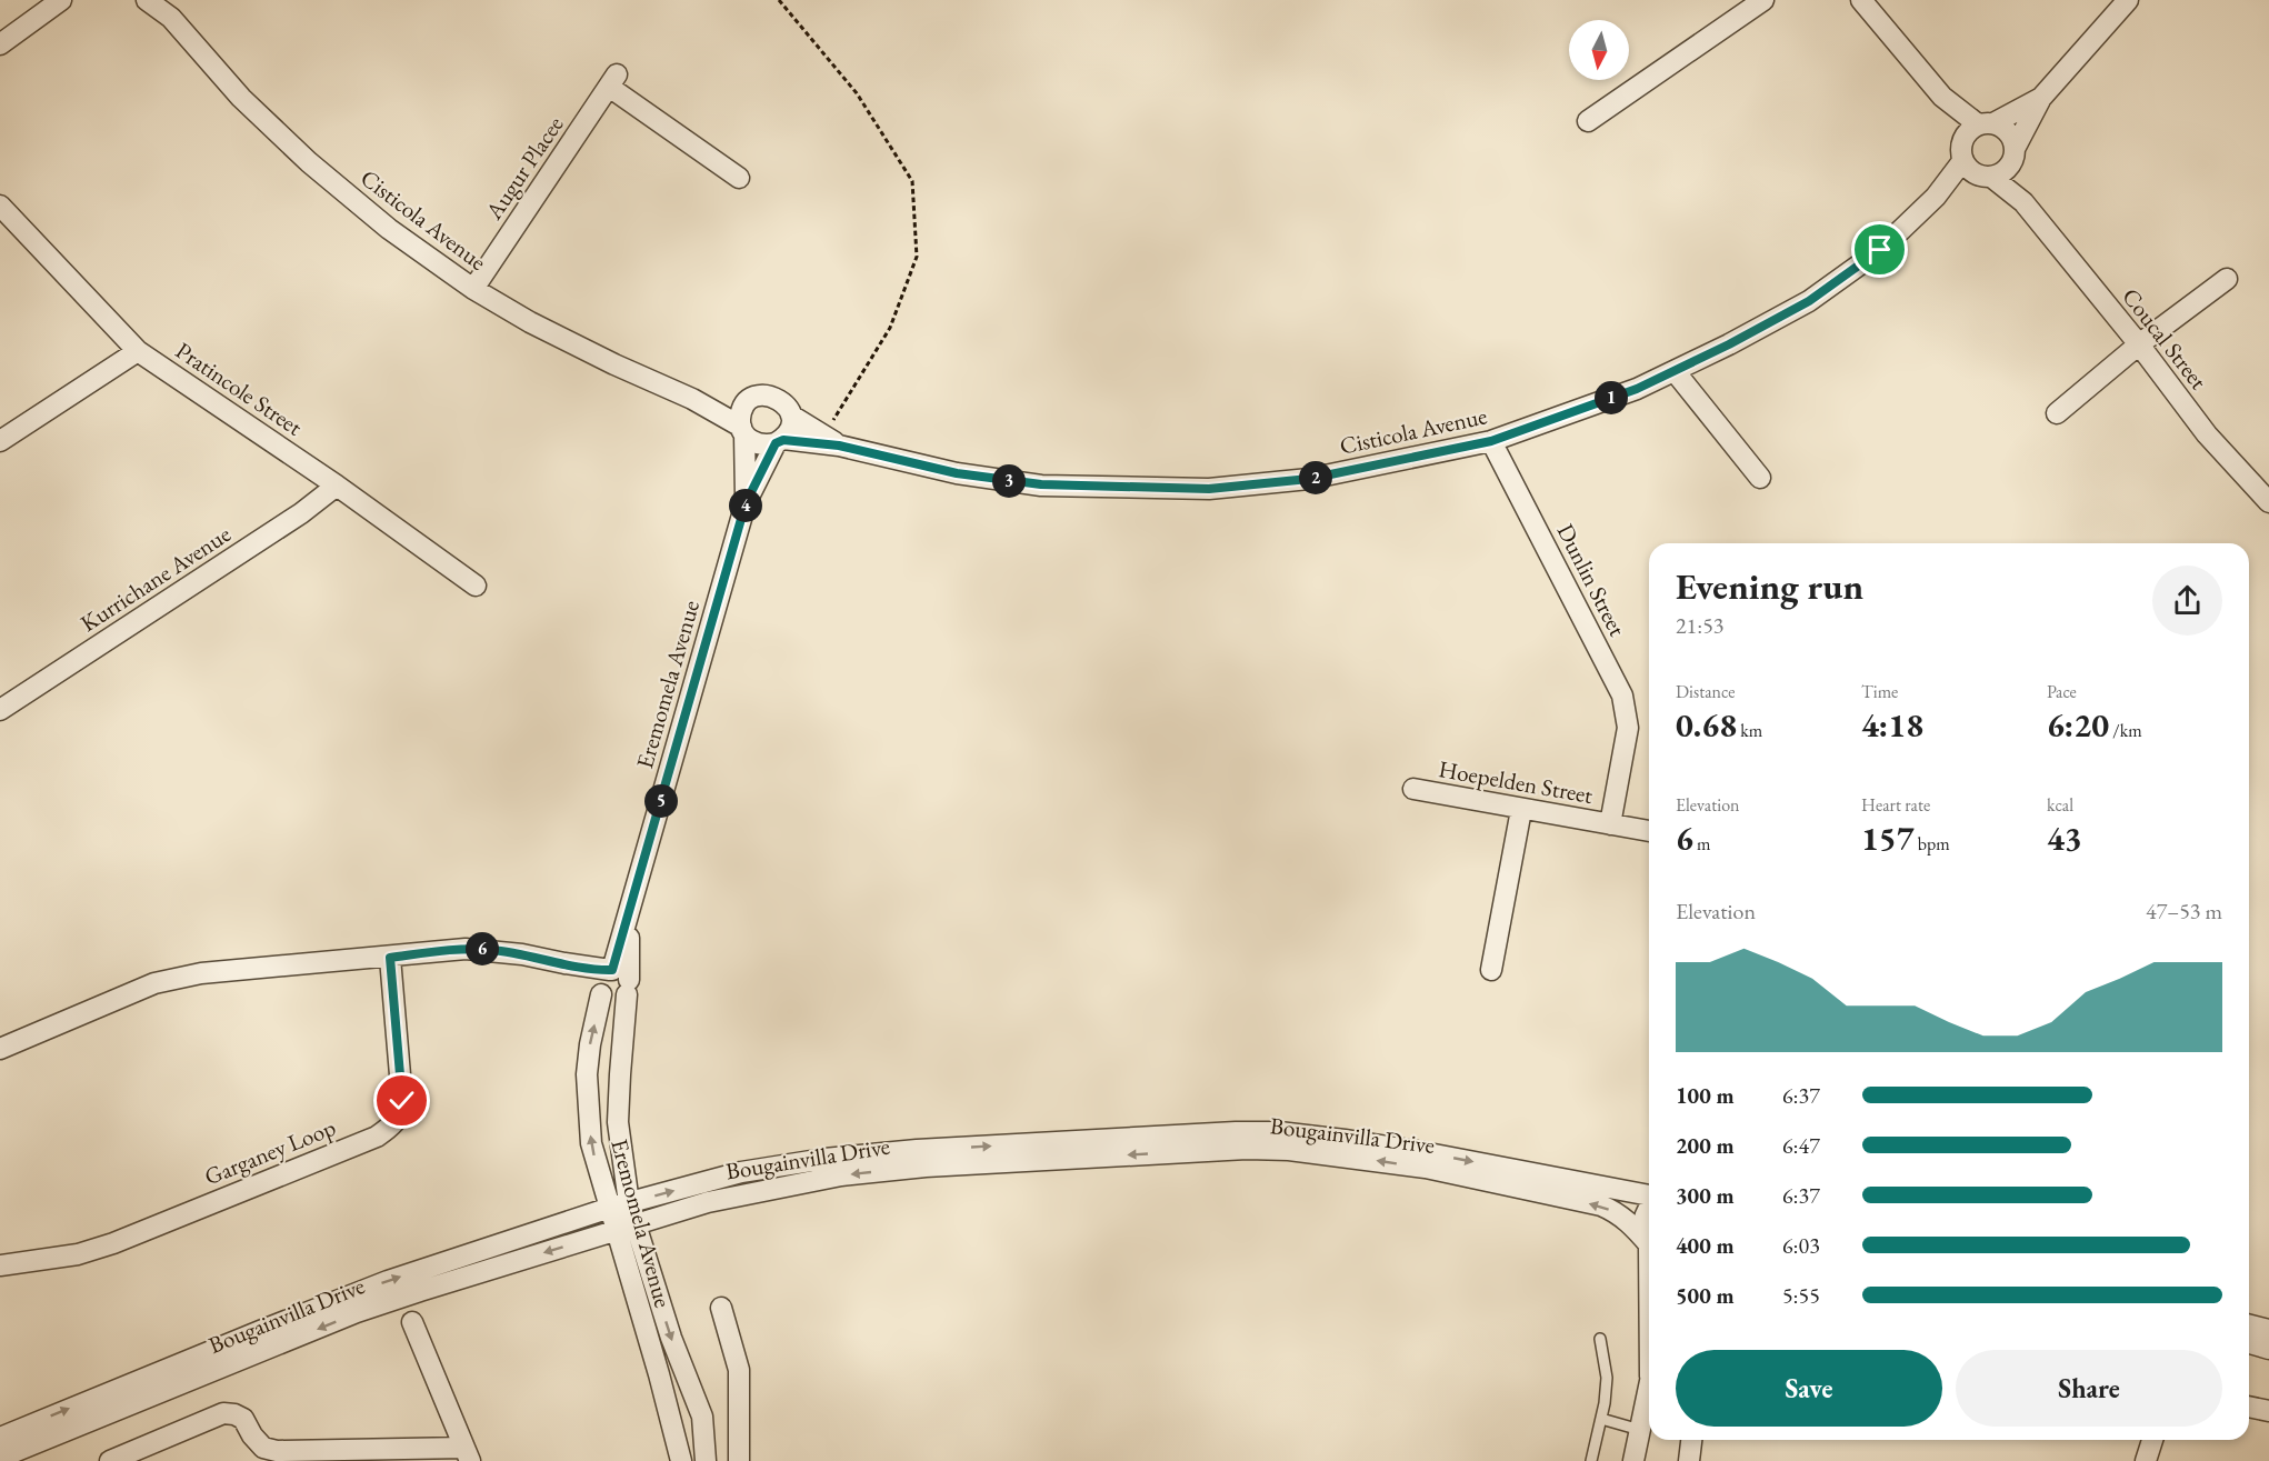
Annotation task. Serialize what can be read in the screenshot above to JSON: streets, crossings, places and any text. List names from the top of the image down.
{
  "streets": {
    "street": [
      "Augur Placee",
      "Cisticola Avenue",
      "Coucal Street",
      "Pratincole Street",
      "Kurrichane Avenue",
      "Dunlin Street",
      "Eremomela Avenue",
      "Hoepelden Street",
      "Bougainvilla Drive",
      "Garganey Loop"
    ]
  },
  "crossings": [
    ["Augur Placee", "Cisticola Avenue"],
    ["Cisticola Avenue", "Coucal Street"],
    ["Cisticola Avenue", "Dunlin Street"],
    ["Cisticola Avenue", "Eremomela Avenue"],
    ["Pratincole Street", "Kurrichane Avenue"],
    ["Dunlin Street", "Hoepelden Street"],
    ["Eremomela Avenue", "Bougainvilla Drive"]
  ],
  "north": "bottom",
  "page": {
    "pins": [
      "1",
      "2",
      "3",
      "4",
      "5",
      "6"
    ],
    "heading": ["Evening run", "21:53"],
    "stats": [
      ["Distance", "0.68 km"],
      ["Time", "4:18"],
      ["Pace", "6:20 /km"],
      ["Elevation", "6 m"],
      ["Heart rate", "157 bpm"],
      ["kcal", "43"]
    ],
    "chart": ["Elevation", "47–53 m"],
    "list": [
      {
        "name": "100 m",
        "note": "6:37"
      },
      {
        "name": "200 m",
        "note": "6:47"
      },
      {
        "name": "300 m",
        "note": "6:37"
      },
      {
        "name": "400 m",
        "note": "6:03"
      },
      {
        "name": "500 m",
        "note": "5:55"
      }
    ],
    "buttons": ["Save", "Share"]
  }
}
